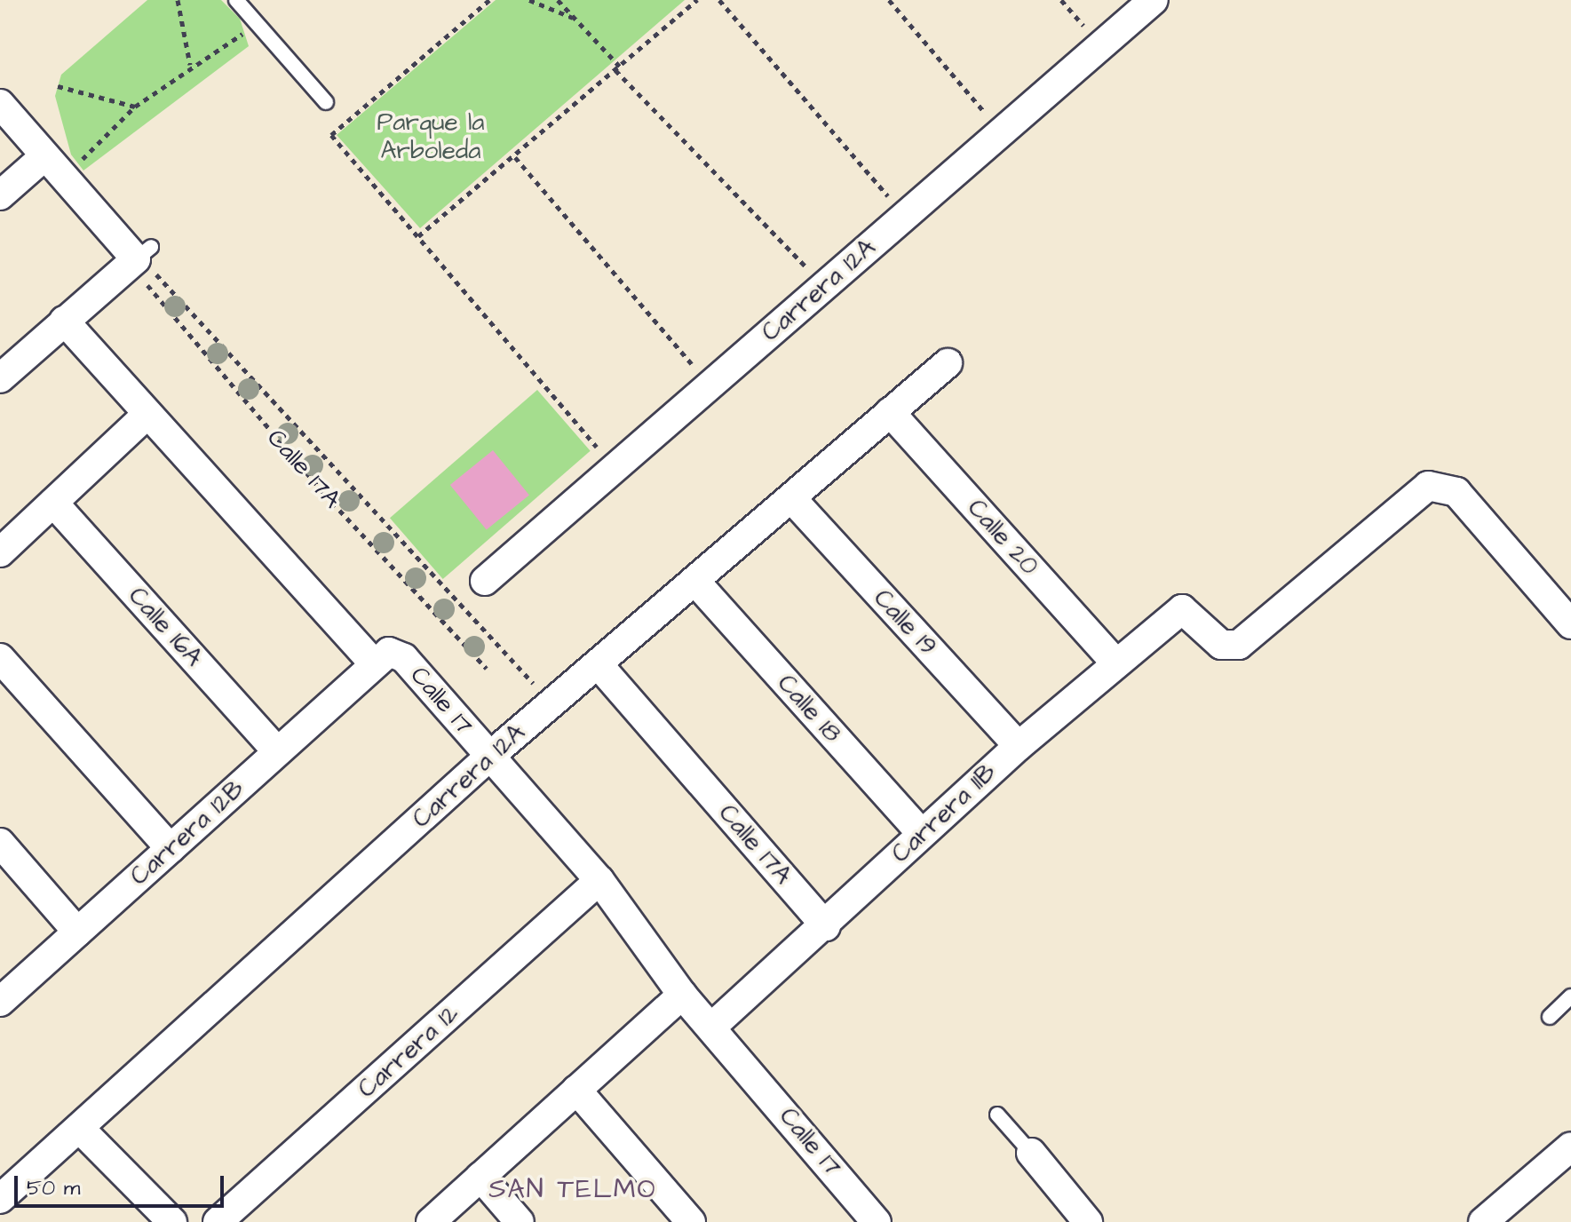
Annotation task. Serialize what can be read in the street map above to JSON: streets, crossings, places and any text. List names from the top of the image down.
{
  "streets": {
    "street": [
      "Carrera 12A",
      "Calle 17A",
      "Calle 20",
      "Calle 19",
      "Calle 16A",
      "Calle 17",
      "Calle 18",
      "Carrera 11B",
      "Carrera 12B",
      "Carrera 12"
    ]
  },
  "crossings": [
    ["Carrera 12A", "Calle 17A"],
    ["Carrera 12A", "Calle 20"],
    ["Carrera 12A", "Calle 19"],
    ["Carrera 12A", "Calle 17"],
    ["Carrera 12A", "Calle 18"],
    ["Calle 17A", "Carrera 11B"],
    ["Calle 20", "Carrera 11B"],
    ["Calle 19", "Carrera 11B"],
    ["Calle 16A", "Carrera 12B"],
    ["Calle 17", "Carrera 11B"],
    ["Calle 17", "Carrera 12B"],
    ["Calle 17", "Carrera 12"],
    ["Calle 18", "Carrera 11B"]
  ],
  "districts": ["SAN TELMO"],
  "parks": ["Parque la Arboleda"],
  "scale_bar": "50 m"
}
